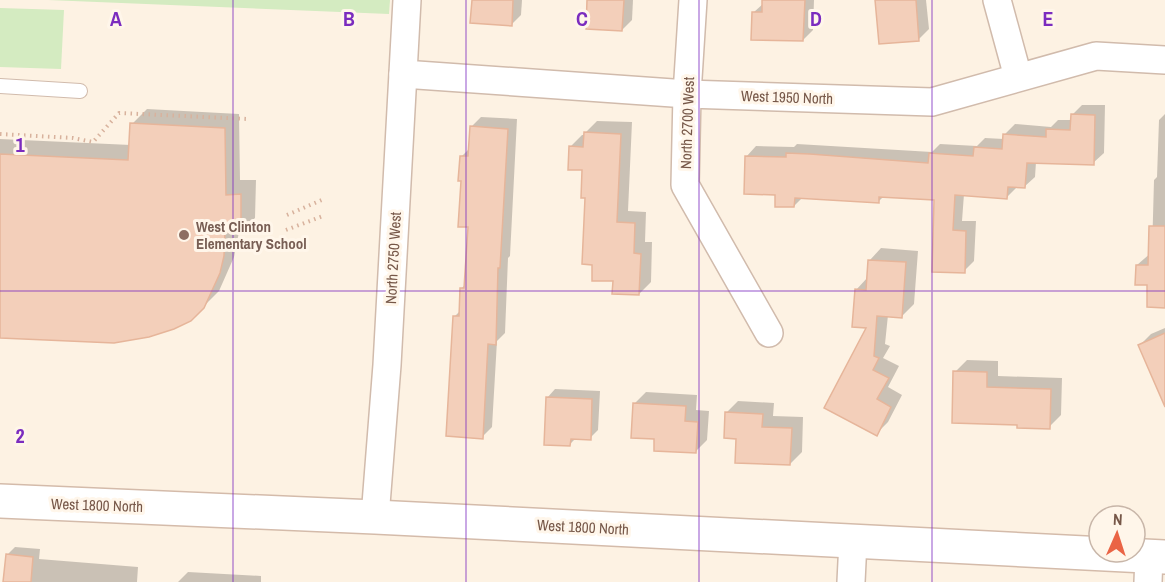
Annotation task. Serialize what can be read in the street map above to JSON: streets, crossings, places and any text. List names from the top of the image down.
{
  "streets": {
    "main road": ["West 1800 North"],
    "street": ["West 1950 North", "North 2700 West", "North 2750 West"]
  },
  "crossings": [
    ["West 1950 North", "North 2700 West"],
    ["West 1950 North", "North 2750 West"],
    ["North 2750 West", "West 1800 North"]
  ],
  "places": ["West Clinton Elementary School"],
  "north": "top",
  "grid": {
    "columns": [
      "A",
      "B",
      "C",
      "D",
      "E"
    ],
    "rows": ["1", "2"]
  }
}
